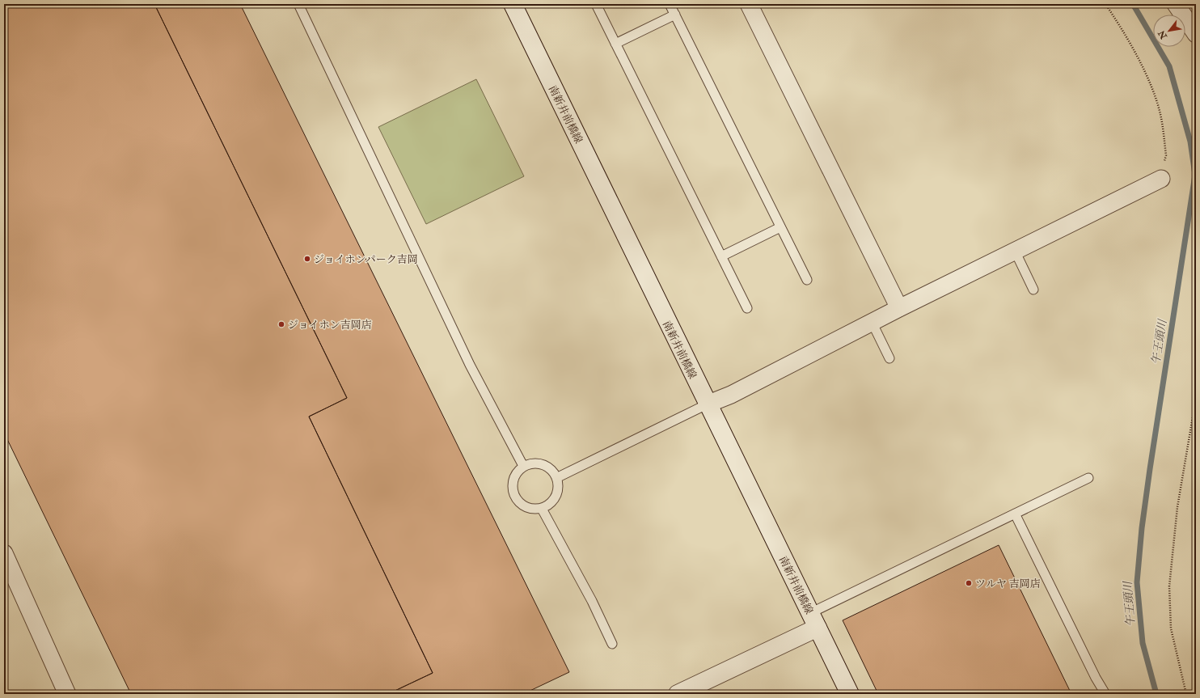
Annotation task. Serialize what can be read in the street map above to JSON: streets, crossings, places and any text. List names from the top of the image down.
{
  "streets": {
    "main road": ["南新井前橋線"]
  },
  "water": ["午王頭川"],
  "places": ["ジョイホンパーク吉岡", "ジョイホン吉岡店", "ツルヤ 吉岡店"],
  "north": "bottom left"
}
